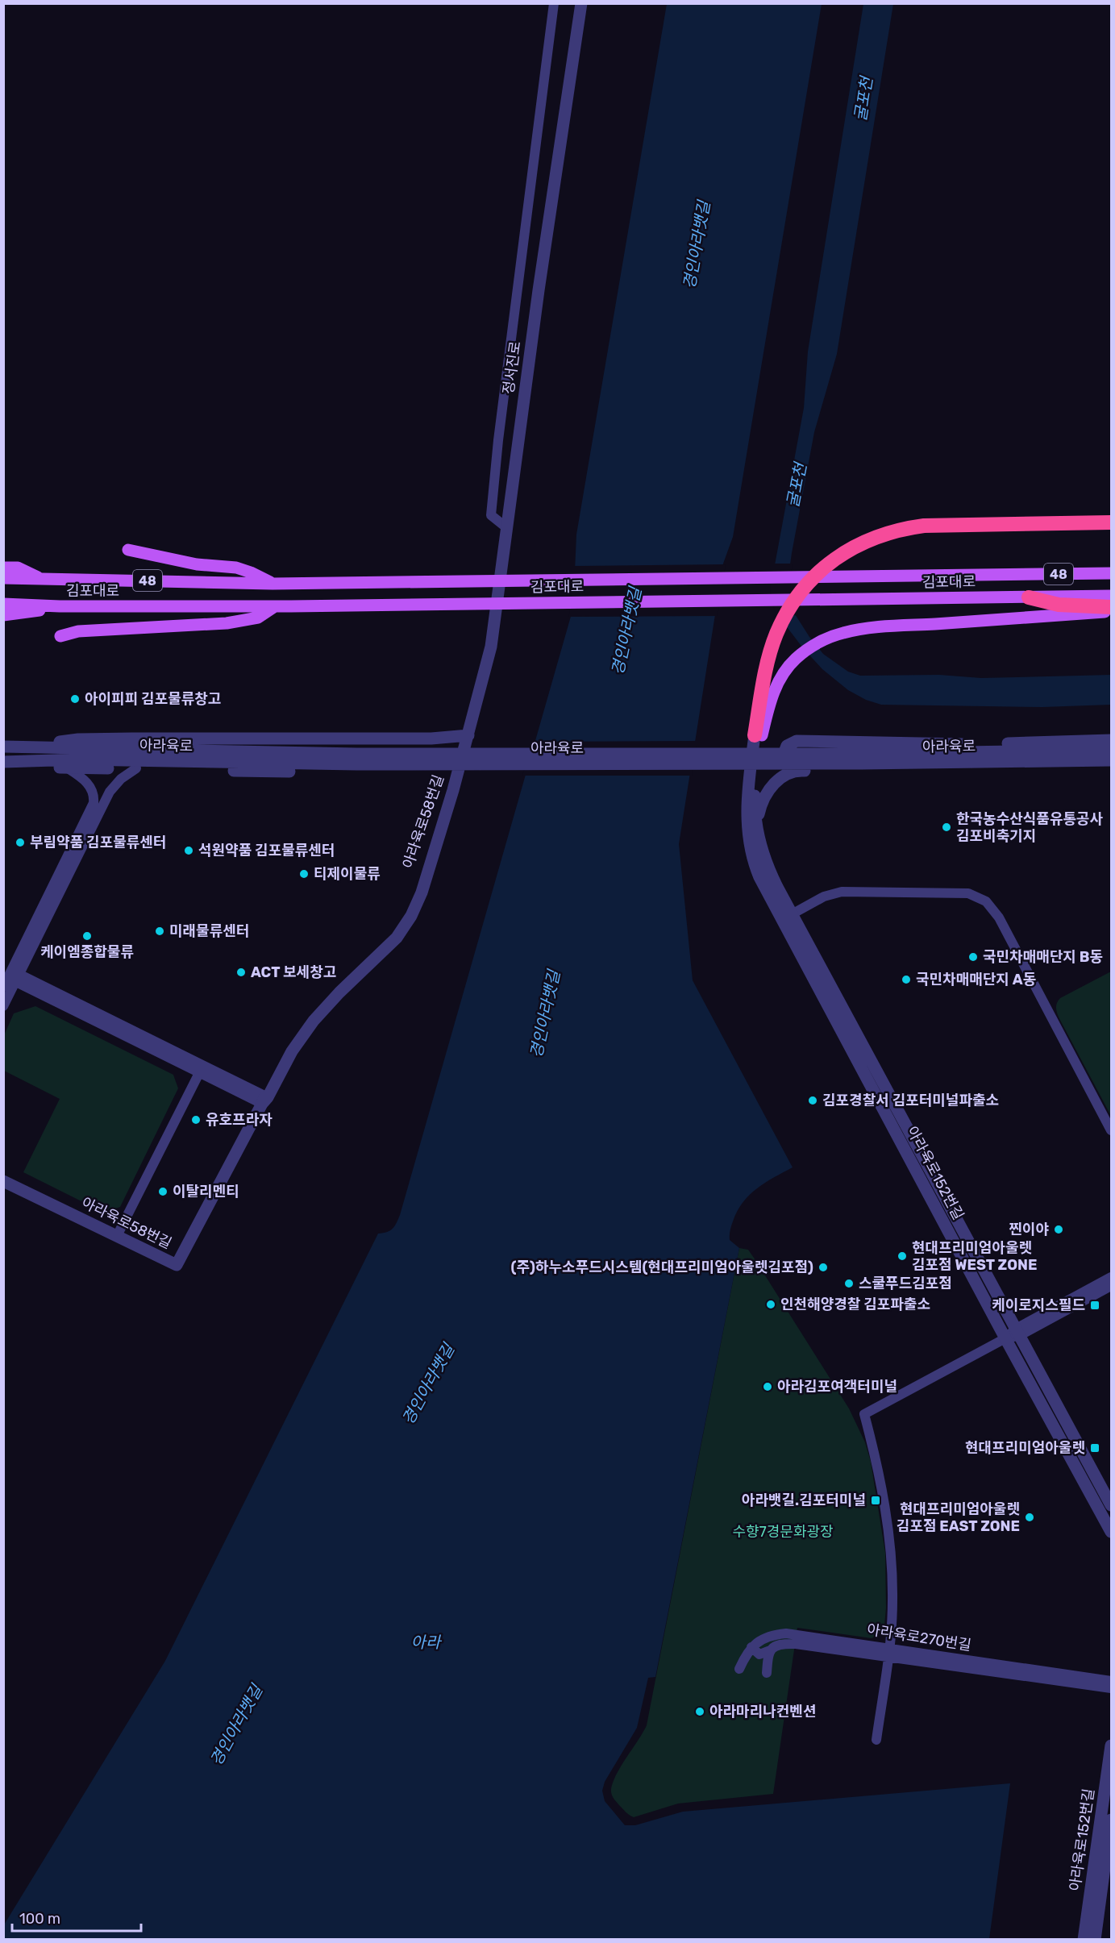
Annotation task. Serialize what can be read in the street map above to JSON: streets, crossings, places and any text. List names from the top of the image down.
{
  "streets": {
    "main road": ["48", "김포대로"],
    "street": [
      "정서진로",
      "아라육로",
      "아라육로58번길",
      "아라육로152번길",
      "아라육로270번길"
    ]
  },
  "crossings": [
    ["정서진로", "아라육로58번길"]
  ],
  "water": ["굴포천", "경인아라뱃길", "아라"],
  "parks": ["수향7경문화광장"],
  "places": {
    "other": [
      "아이피피 김포물류창고",
      "한국농수산식품유통공사 김포비축기지",
      "부림약품 김포물류센터",
      "석원약품 김포물류센터",
      "티제이물류",
      "미래물류센터",
      "케이엠종합물류",
      "국민차매매단지 B동",
      "ACT 보세창고",
      "국민차매매단지 A동",
      "김포경찰서 김포터미널파출소",
      "유호프라자",
      "이탈리멘티",
      "찐이야",
      "현대프리미엄아울렛 김포점 WEST ZONE",
      "(주)하누소푸드시스템(현대프리미엄아울렛김포점)",
      "스쿨푸드김포점",
      "인천해양경찰 김포파출소",
      "아라김포여객터미널",
      "현대프리미엄아울렛 김포점 EAST ZONE",
      "아라마리나컨벤션"
    ],
    "transit": ["케이로지스필드", "현대프리미엄아울렛", "아라뱃길.김포터미널"]
  },
  "scale_bar": "100 m"
}
